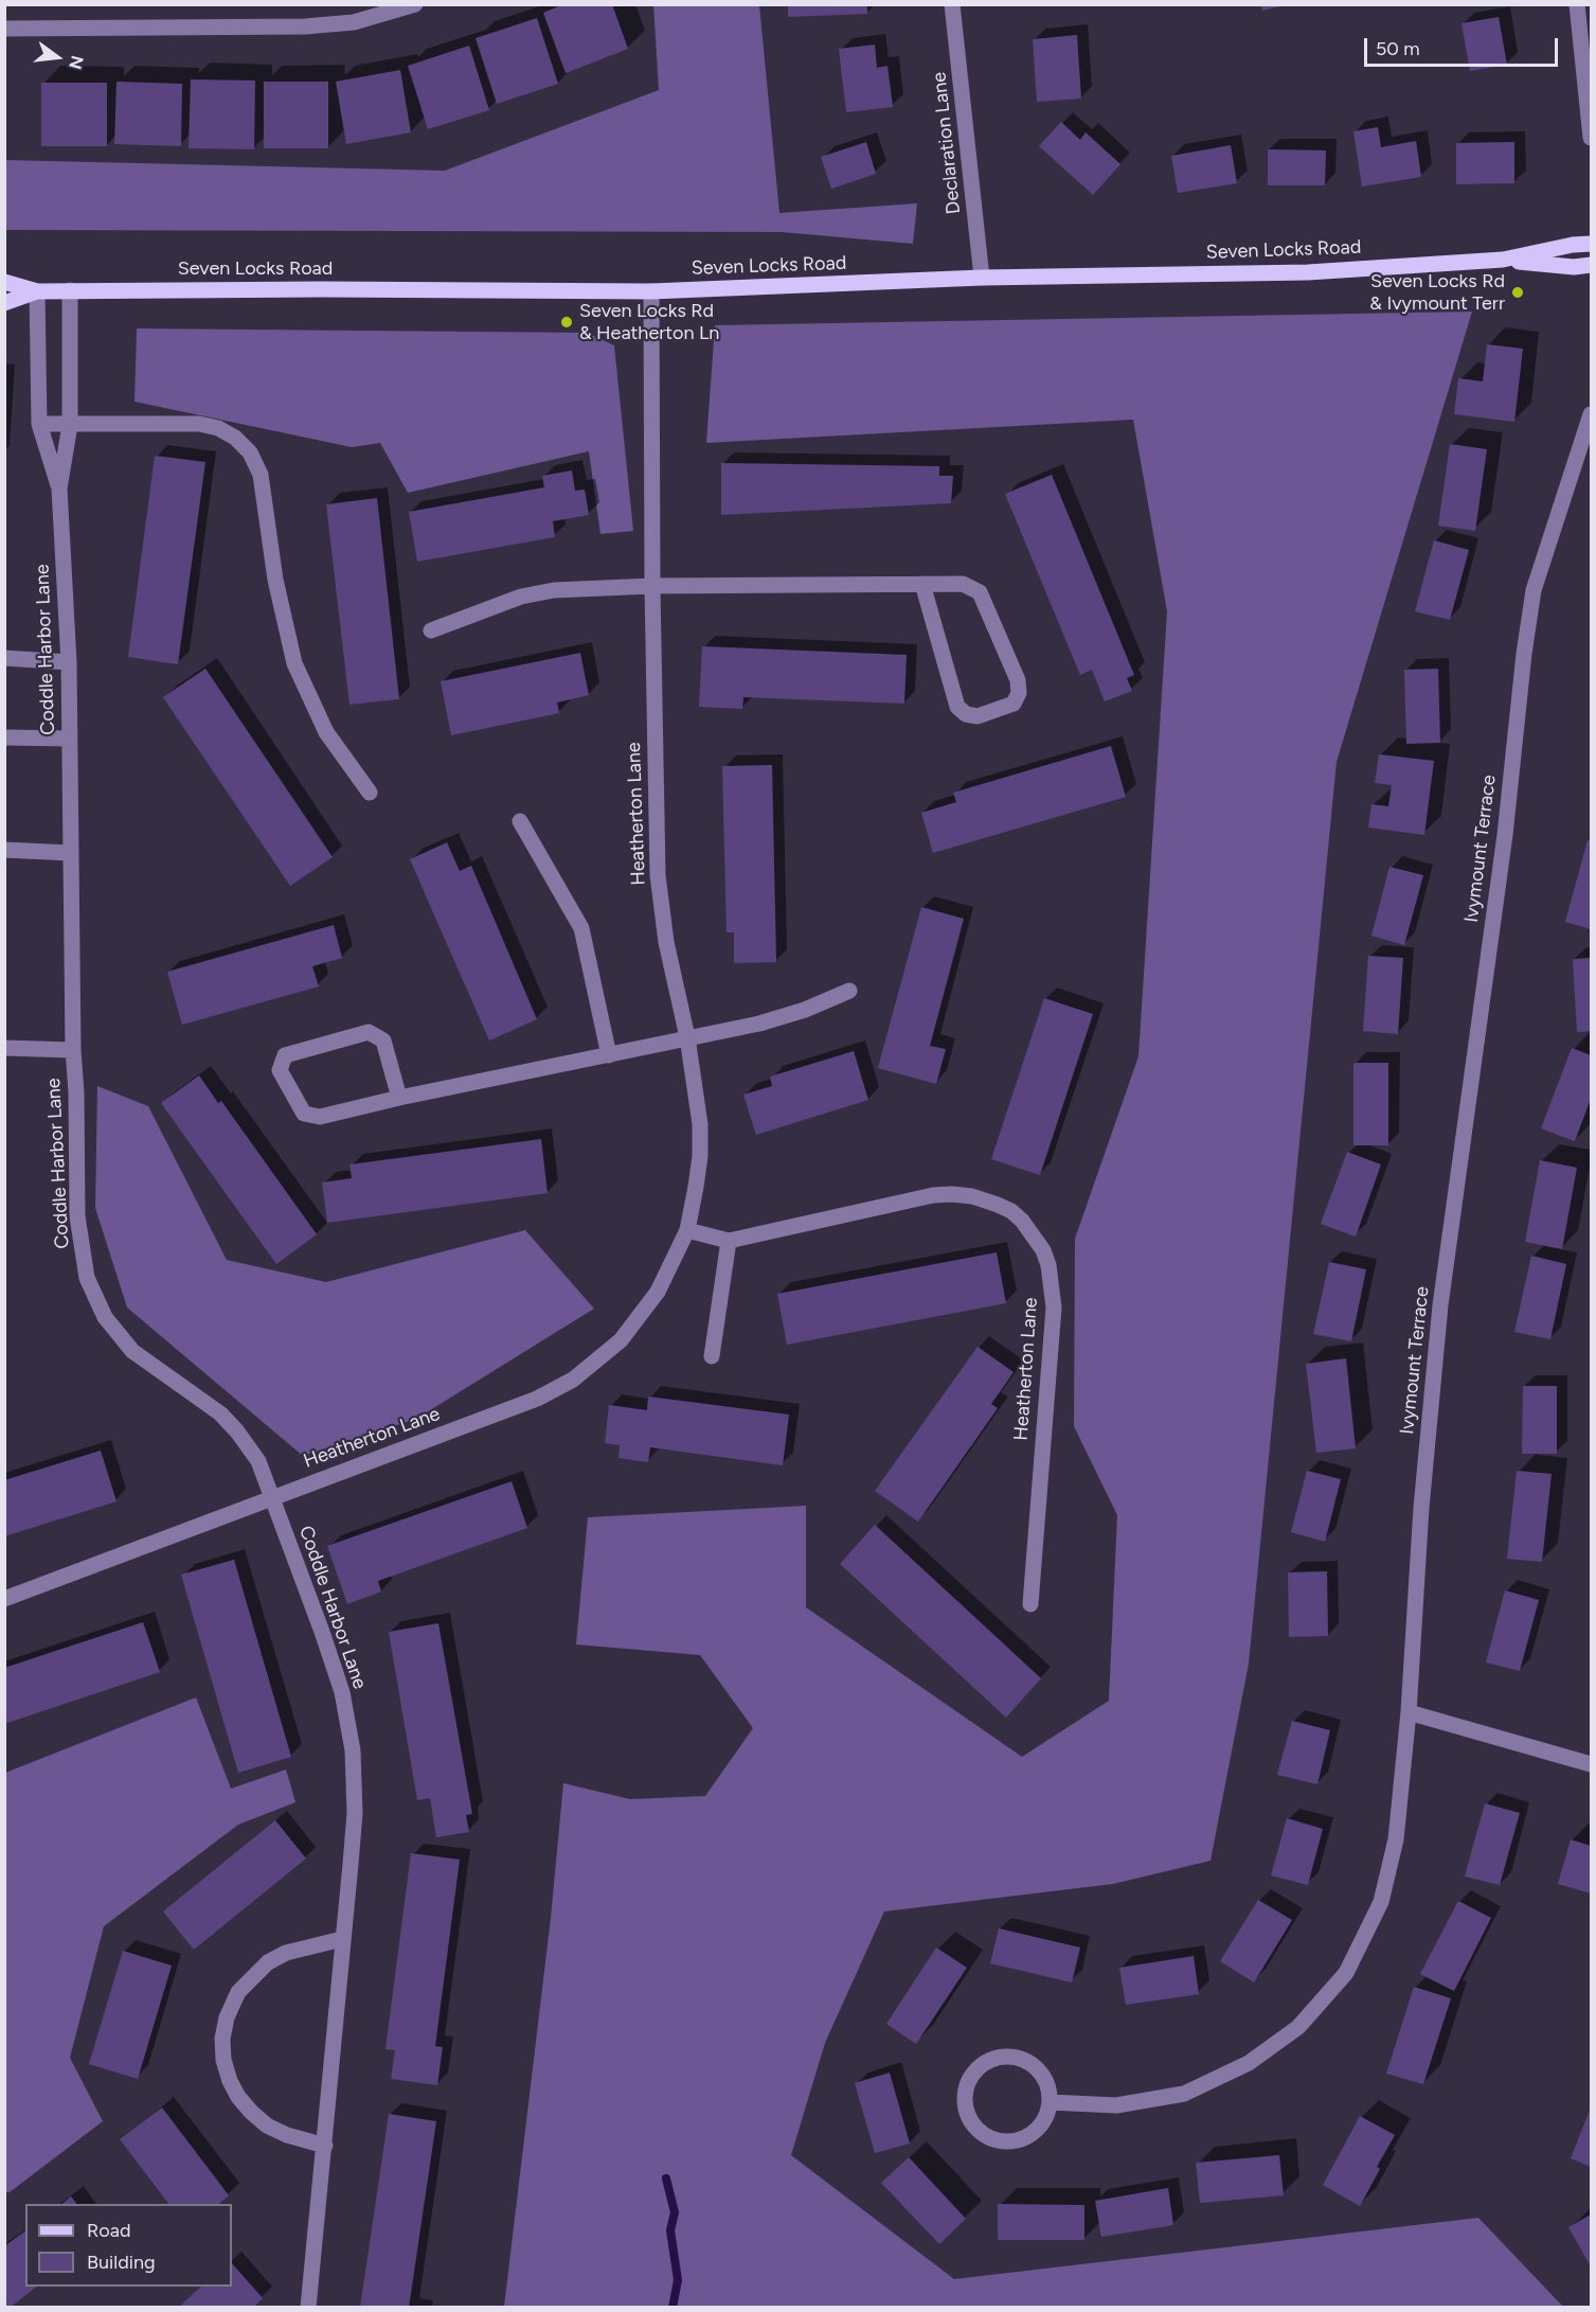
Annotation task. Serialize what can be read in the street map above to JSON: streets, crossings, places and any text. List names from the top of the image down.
{
  "streets": {
    "main road": ["Seven Locks Road"],
    "street": [
      "Declaration Lane",
      "Coddle Harbor Lane",
      "Heatherton Lane",
      "Ivymount Terrace"
    ]
  },
  "crossings": [
    ["Declaration Lane", "Seven Locks Road"],
    ["Seven Locks Road", "Coddle Harbor Lane"],
    ["Seven Locks Road", "Heatherton Lane"],
    ["Coddle Harbor Lane", "Heatherton Lane"]
  ],
  "places": ["Seven Locks Rd & Ivymount Terr", "Seven Locks Rd & Heatherton Ln"],
  "legend": ["Road", "Building"],
  "scale_bar": "50 m",
  "north": "right"
}
